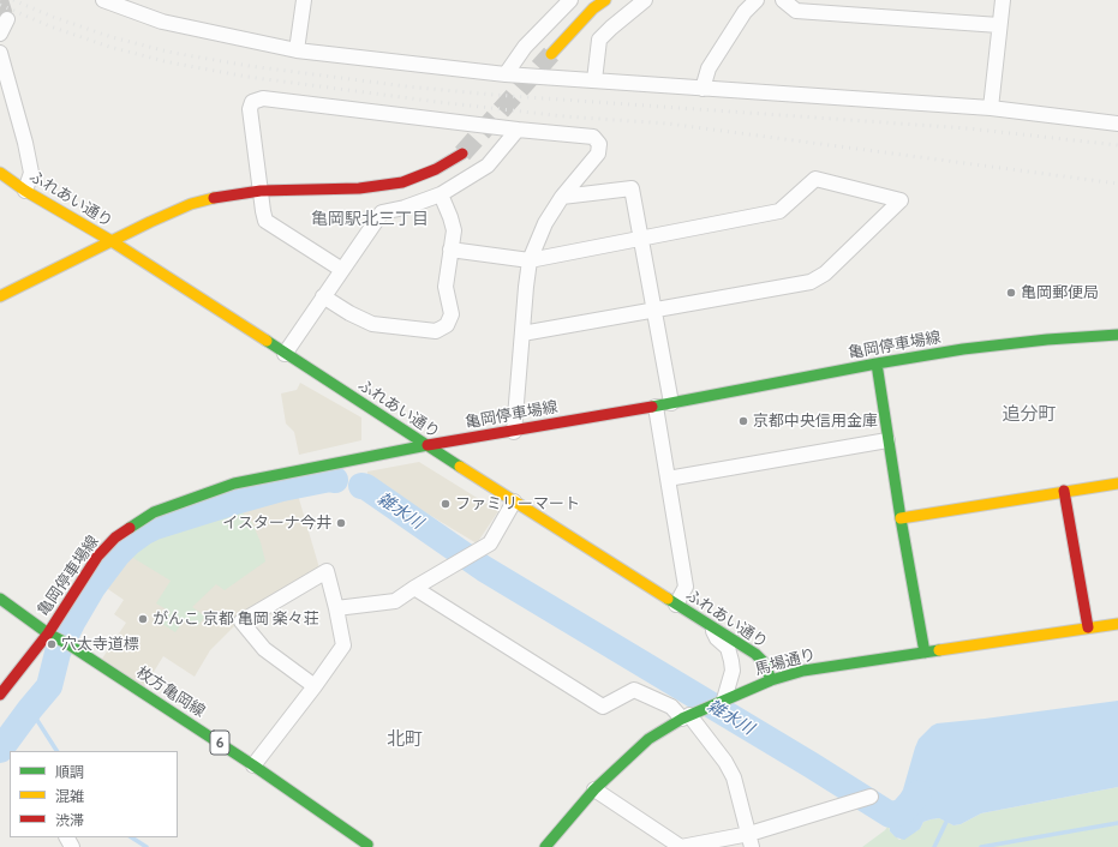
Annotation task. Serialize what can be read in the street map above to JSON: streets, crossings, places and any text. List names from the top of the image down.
{
  "streets": {
    "street": [
      "ふれあい通り",
      "亀岡停車場線",
      "馬場通り",
      "枚方亀岡線",
      "6"
    ]
  },
  "crossings": [
    ["ふれあい通り", "亀岡停車場線"],
    ["ふれあい通り", "馬場通り"],
    ["亀岡停車場線", "枚方亀岡線"]
  ],
  "districts": ["亀岡駅北三丁目", "追分町", "北町"],
  "water": ["雑水川"],
  "places": [
    "亀岡郵便局",
    "京都中央信用金庫",
    "ファミリーマート",
    "イスターナ今井",
    "がんこ 京都 亀岡 楽々荘",
    "穴太寺道標"
  ],
  "legend": ["順調", "混雑", "渋滞"]
}
